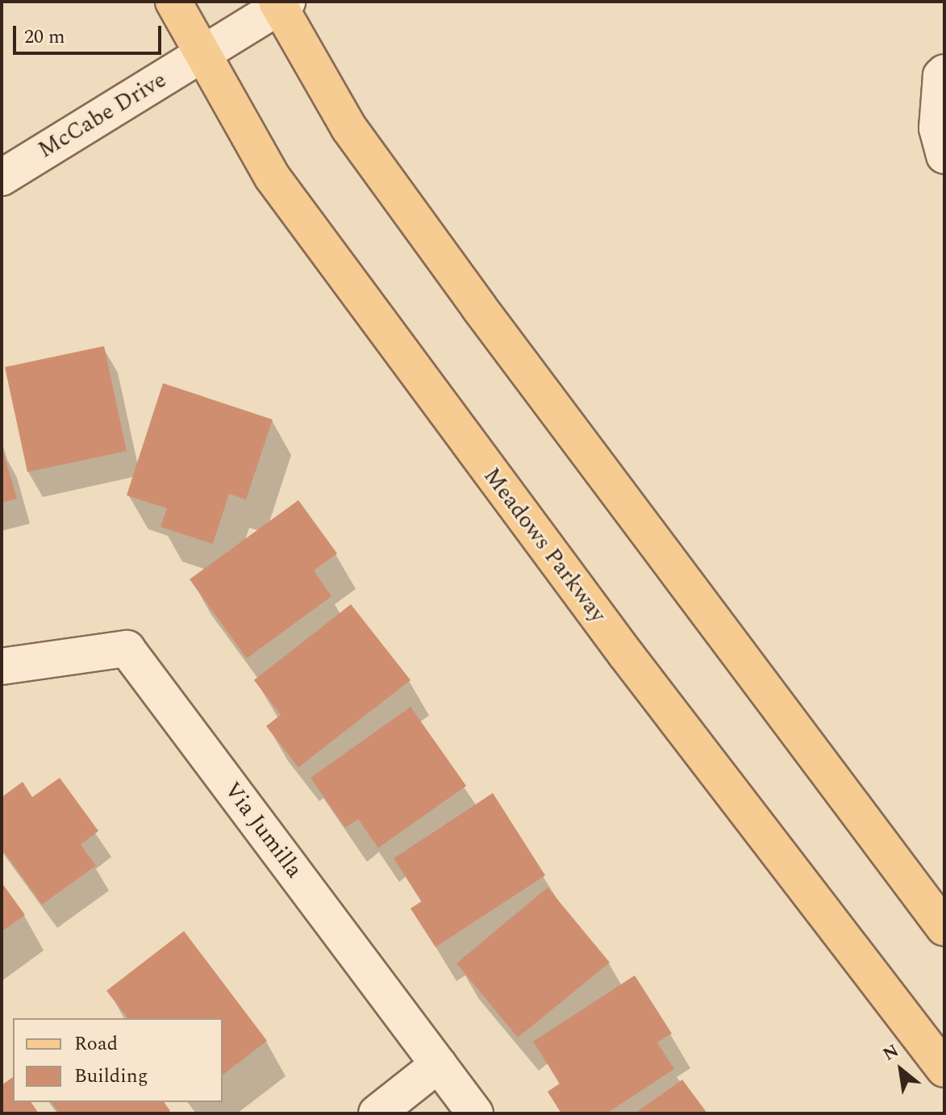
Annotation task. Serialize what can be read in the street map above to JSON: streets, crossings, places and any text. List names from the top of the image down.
{
  "streets": {
    "main road": ["Meadows Parkway"],
    "street": ["McCabe Drive", "Via Jumilla"]
  },
  "crossings": [
    ["McCabe Drive", "Meadows Parkway"]
  ],
  "legend": ["Road", "Building"],
  "scale_bar": "20 m",
  "north": "top left"
}
